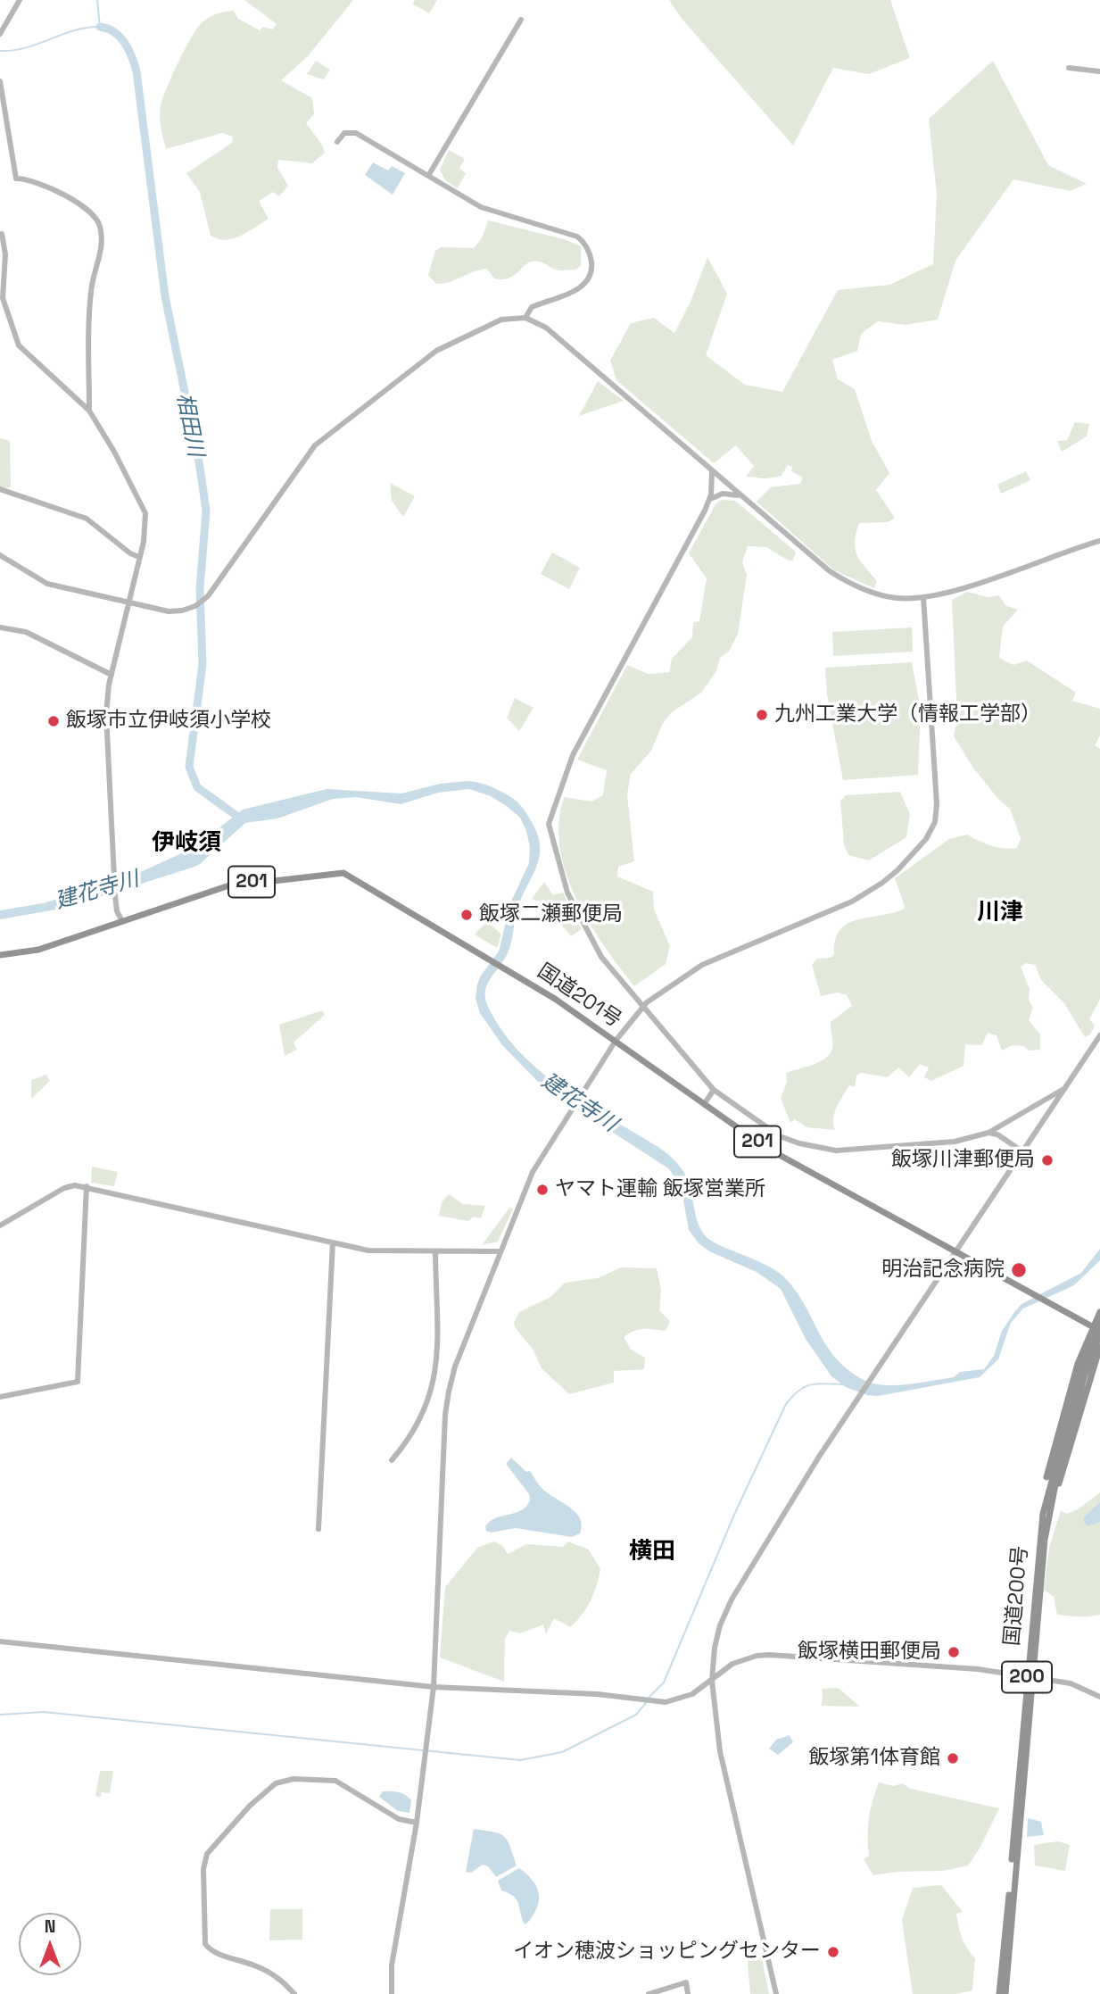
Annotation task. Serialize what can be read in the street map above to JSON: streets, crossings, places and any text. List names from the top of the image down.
{
  "streets": {
    "highway": [
      "201",
      "国道201号",
      "国道200号",
      "200"
    ]
  },
  "crossings": [
    ["国道201号", "国道200号"]
  ],
  "districts": ["伊岐須", "川津", "横田"],
  "water": ["相田川", "建花寺川"],
  "places": [
    "九州工業大学（情報工学部）",
    "飯塚市立伊岐須小学校",
    "飯塚二瀬郵便局",
    "飯塚川津郵便局",
    "ヤマト運輸 飯塚営業所",
    "明治記念病院",
    "飯塚横田郵便局",
    "飯塚第1体育館",
    "イオン穂波ショッピングセンター"
  ],
  "north": "top"
}
